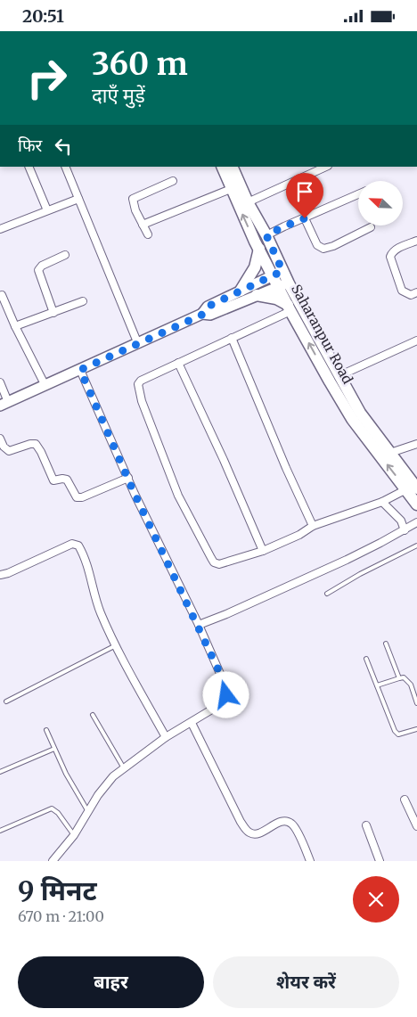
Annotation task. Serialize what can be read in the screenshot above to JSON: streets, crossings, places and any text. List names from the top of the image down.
{
  "streets": {
    "main road": ["Saharanpur Road"]
  },
  "north": "top left",
  "page": {
    "status": "20:51",
    "turn": ["360 m", "दाएँ मुड़ें"],
    "then": "फिर",
    "heading": ["9 मिनट", "670 m · 21:00"],
    "buttons": ["बाहर", "शेयर करें"]
  }
}
